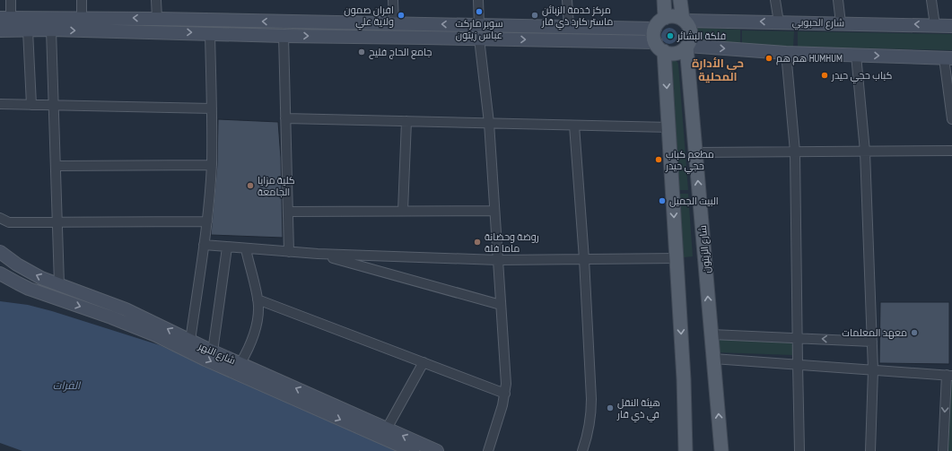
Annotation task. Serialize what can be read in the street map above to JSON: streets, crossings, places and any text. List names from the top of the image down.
{
  "streets": {
    "main road": ["شارع الحبوبي", "شارع الزيتون", "شارع النهر"]
  },
  "crossings": [
    ["شارع الحبوبي", "شارع الزيتون"]
  ],
  "districts": ["حي الأدارة المحلية"],
  "water": ["الفرات"],
  "places": [
    "سوبر ماركت عباس زيتون",
    "افران صمون ولاية علي",
    "مركز خدمة الزبائن ماستر كارد ذي قار",
    "فلكة البشائر",
    "جامع الحاج فليح",
    "هم هم HUMHUM",
    "كباب حجي حيدر",
    "مطعم كباب حجي حيدر",
    "كلية مزايا الجامعة",
    "البيت الجميل",
    "روضة وحضانة ماما فلة",
    "معهد المعلمات",
    "هيئة النقل في ذي قار"
  ]
}
